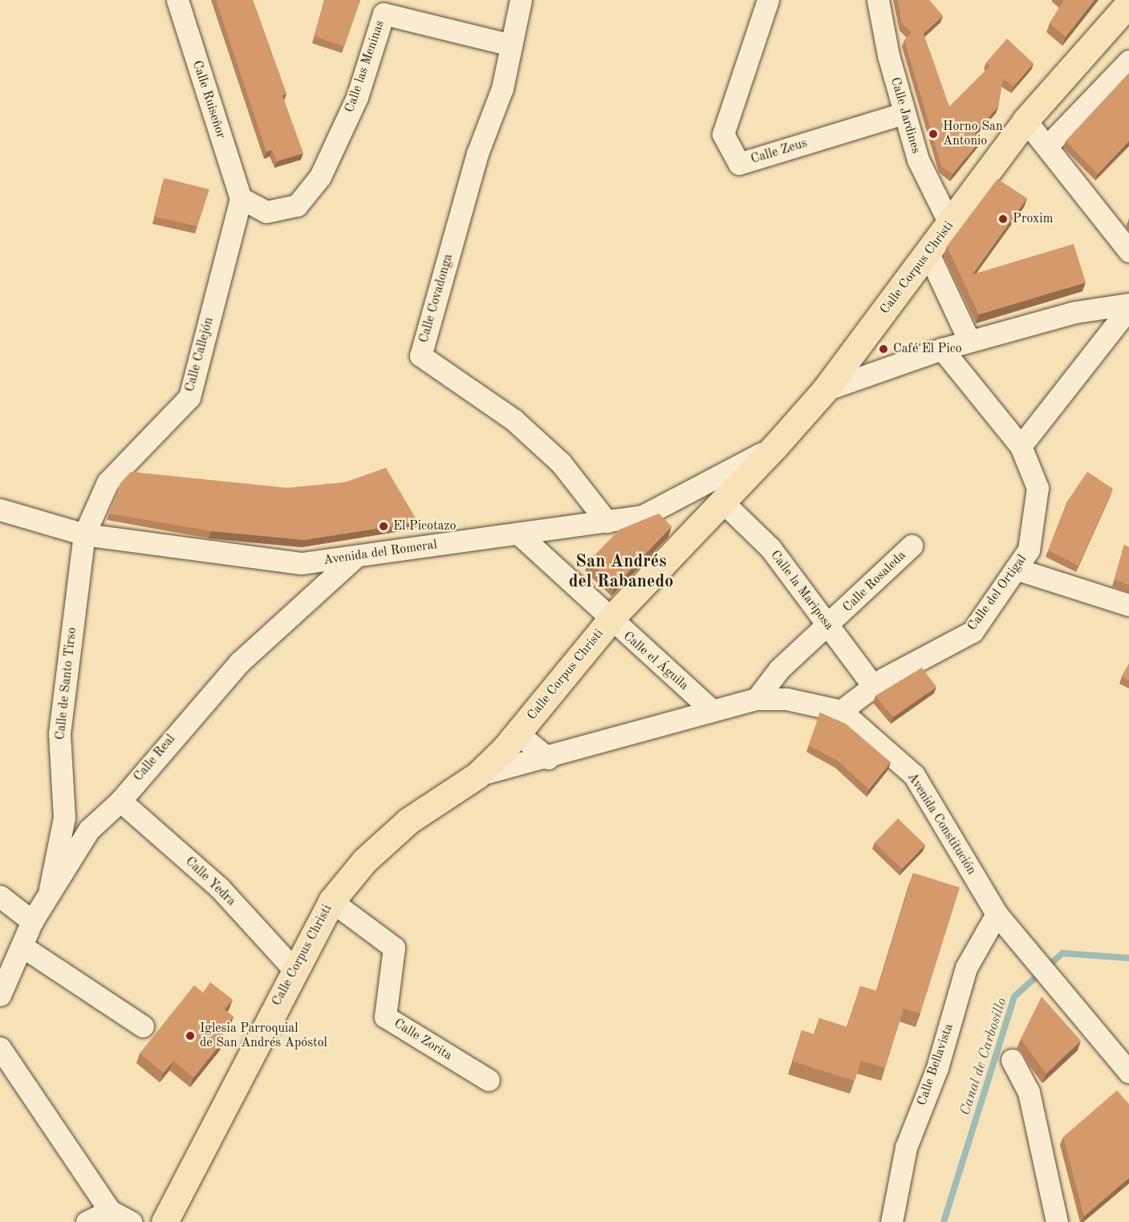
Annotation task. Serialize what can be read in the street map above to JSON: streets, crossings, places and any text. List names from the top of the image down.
{
  "streets": {
    "main road": ["Calle Corpus Christi"],
    "street": [
      "Calle las Meninas",
      "Calle Ruiseñor",
      "Calle Jardines",
      "Calle Zeus",
      "Calle Covadonga",
      "Calle Callejón",
      "Avenida del Romeral",
      "Calle Rosaleda",
      "Calle la Mariposa",
      "Calle del Ortigal",
      "Calle el Águila",
      "Calle de Santo Tirso",
      "Calle Real",
      "Avenida Constitución",
      "Calle Yedra",
      "Calle Zorita",
      "Calle Bellavista"
    ]
  },
  "crossings": [
    ["Calle las Meninas", "Calle Ruiseñor"],
    ["Calle las Meninas", "Calle Covadonga"],
    ["Calle las Meninas", "Calle Callejón"],
    ["Calle Ruiseñor", "Calle Callejón"],
    ["Calle Jardines", "Calle Zeus"],
    ["Calle Jardines", "Calle Corpus Christi"],
    ["Calle Corpus Christi", "Avenida del Romeral"],
    ["Calle Corpus Christi", "Calle la Mariposa"],
    ["Calle Corpus Christi", "Calle el Águila"],
    ["Calle Corpus Christi", "Avenida Constitución"],
    ["Calle Corpus Christi", "Calle Yedra"],
    ["Calle Corpus Christi", "Calle Zorita"],
    ["Calle Covadonga", "Avenida del Romeral"],
    ["Calle Callejón", "Avenida del Romeral"],
    ["Calle Callejón", "Calle de Santo Tirso"],
    ["Avenida del Romeral", "Calle el Águila"],
    ["Avenida del Romeral", "Calle de Santo Tirso"],
    ["Avenida del Romeral", "Calle Real"],
    ["Calle Rosaleda", "Calle la Mariposa"],
    ["Calle Rosaleda", "Avenida Constitución"],
    ["Calle la Mariposa", "Calle del Ortigal"],
    ["Calle del Ortigal", "Avenida Constitución"],
    ["Calle el Águila", "Avenida Constitución"],
    ["Calle de Santo Tirso", "Calle Real"],
    ["Calle Real", "Calle Yedra"],
    ["Avenida Constitución", "Calle Bellavista"]
  ],
  "districts": ["San Andrés del Rabanedo"],
  "water": ["Canal de Carbosillo"],
  "places": [
    "Horno San Antonio",
    "Proxim",
    "Café El Pico",
    "El Picotazo",
    "Iglesia Parroquial de San Andrés Apóstol"
  ]
}
